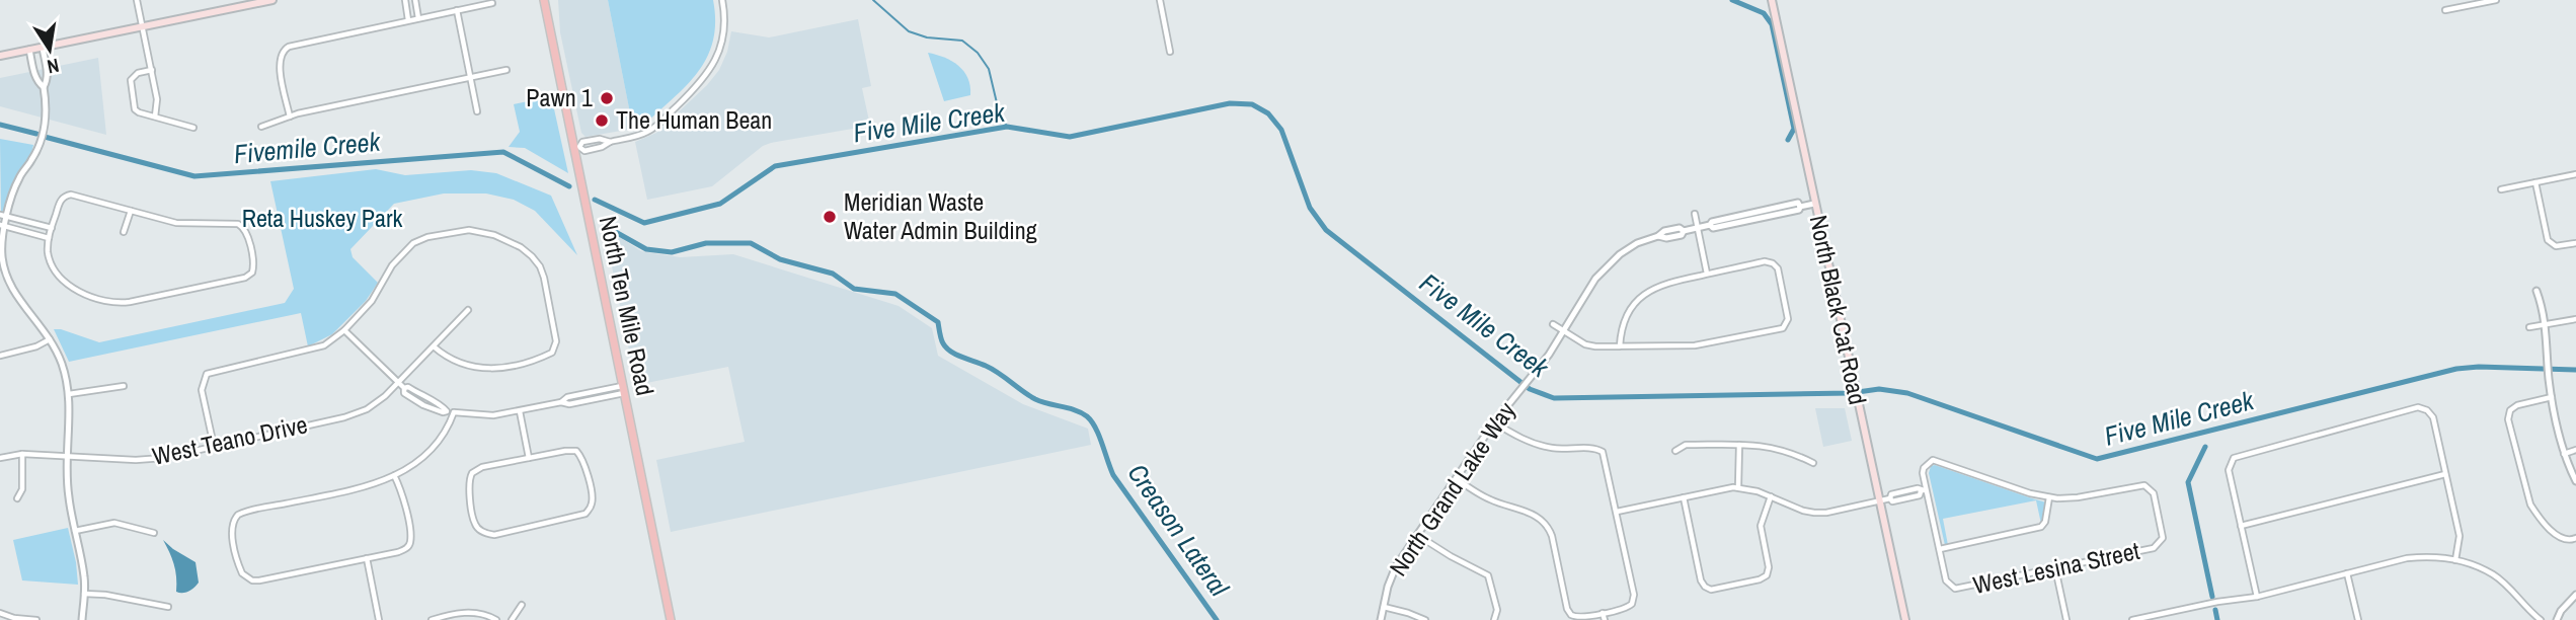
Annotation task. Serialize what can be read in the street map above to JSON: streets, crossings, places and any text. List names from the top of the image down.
{
  "streets": {
    "main road": ["North Ten Mile Road", "North Black Cat Road"],
    "street": ["West Teano Drive", "North Grand Lake Way", "West Lesina Street"]
  },
  "crossings": [
    ["North Black Cat Road", "North Grand Lake Way"]
  ],
  "water": ["Five Mile Creek", "Fivemile Creek", "Creason Lateral"],
  "parks": ["Reta Huskey Park"],
  "places": ["Pawn 1", "The Human Bean", "Meridian Waste Water Admin Building"],
  "north": "bottom"
}
